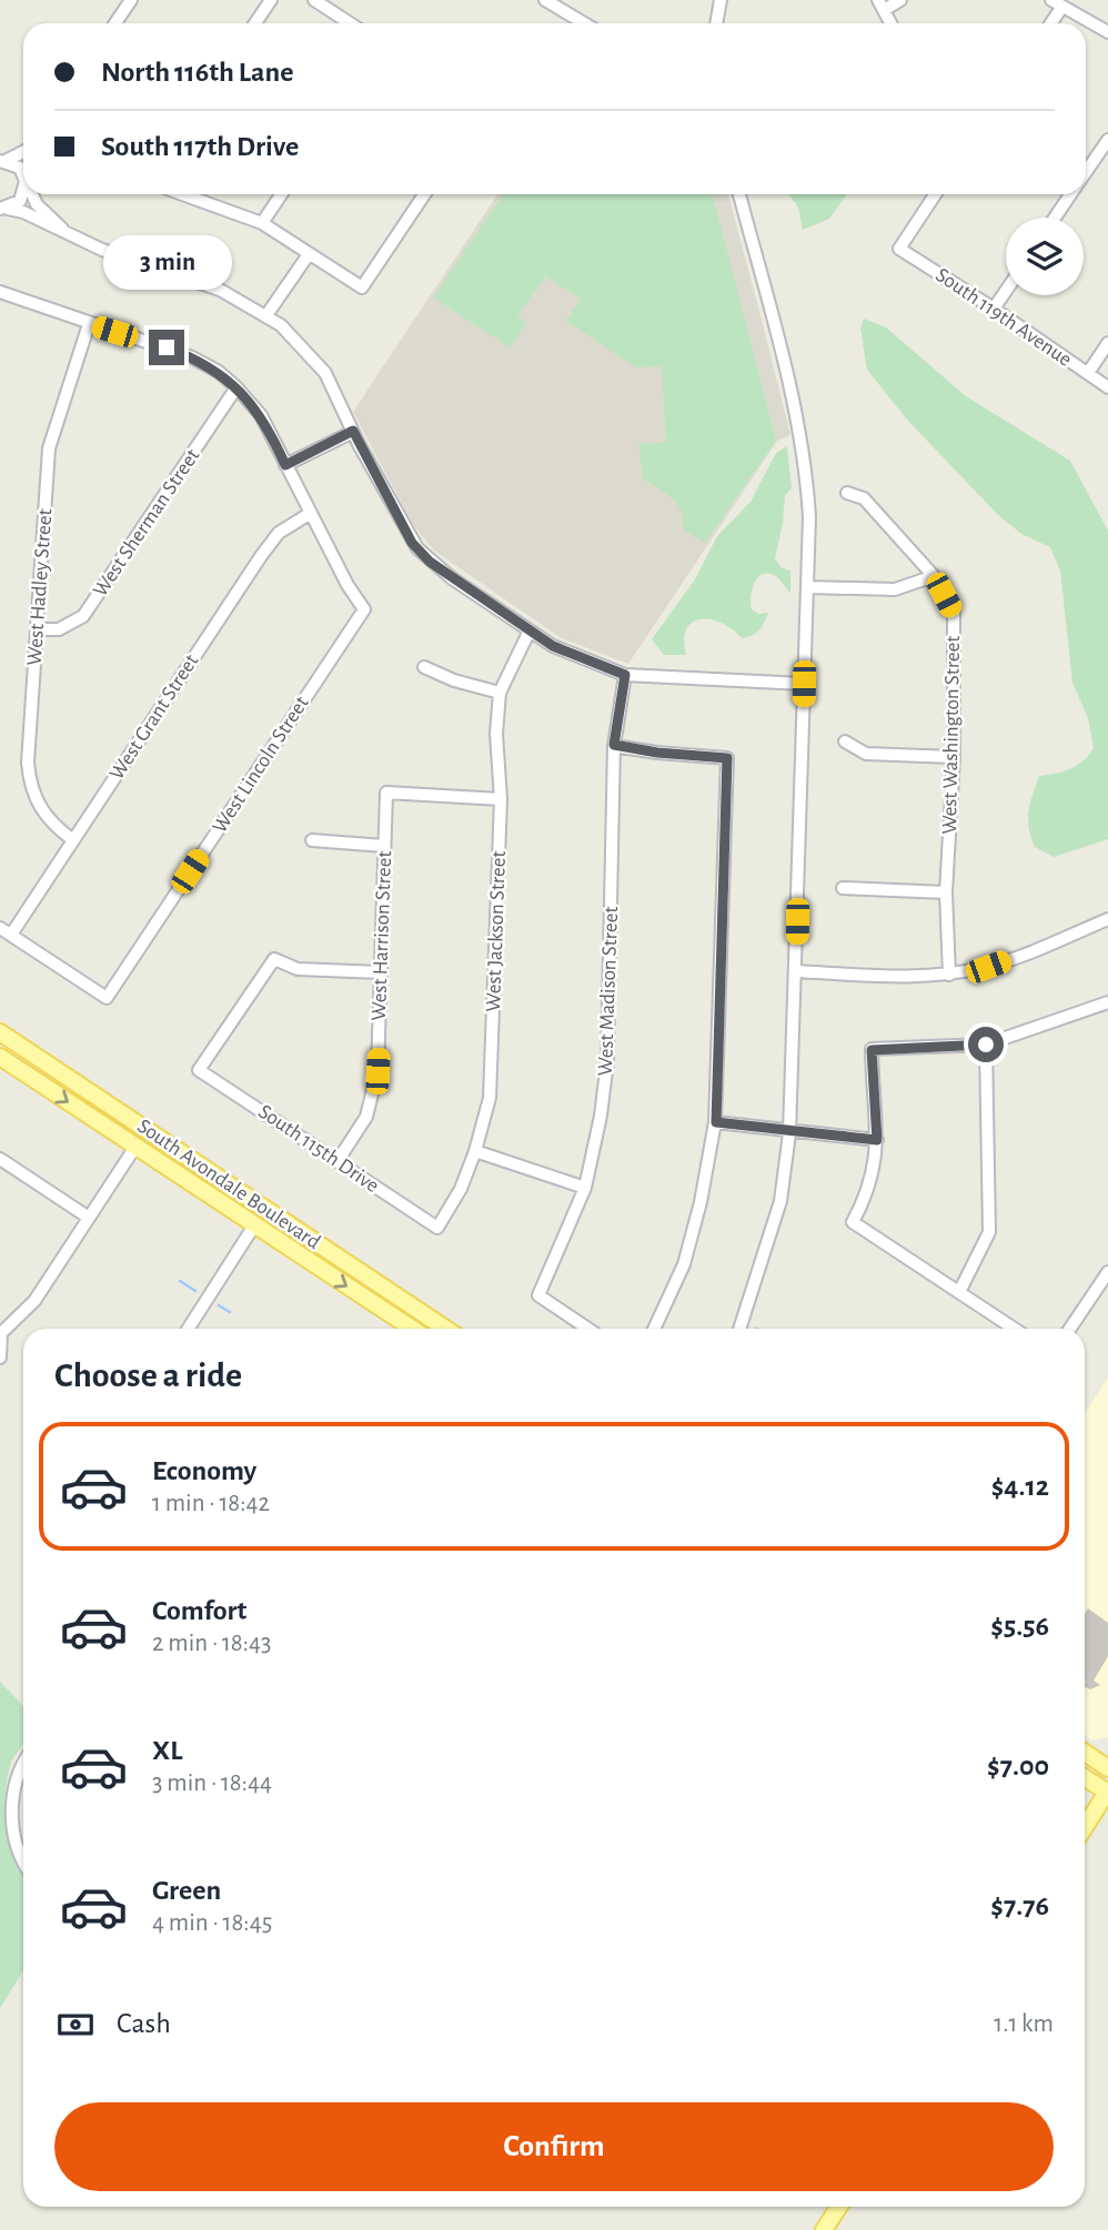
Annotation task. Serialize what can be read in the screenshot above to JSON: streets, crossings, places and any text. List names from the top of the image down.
{
  "streets": {
    "main road": ["South Avondale Boulevard"],
    "street": [
      "South 119th Avenue",
      "West Sherman Street",
      "West Hadley Street",
      "West Grant Street",
      "West Washington Street",
      "West Lincoln Street",
      "West Jackson Street",
      "West Harrison Street",
      "West Madison Street",
      "South 115th Drive"
    ]
  },
  "crossings": [
    ["West Sherman Street", "West Hadley Street"],
    ["West Hadley Street", "West Grant Street"],
    ["West Grant Street", "West Lincoln Street"],
    ["West Jackson Street", "West Harrison Street"],
    ["West Jackson Street", "South 115th Drive"],
    ["West Harrison Street", "South 115th Drive"]
  ],
  "page": {
    "banner": ["North 116th Lane", "South 117th Drive"],
    "bubble": "3 min",
    "heading": "Choose a ride",
    "list": [
      {
        "name": "Economy",
        "note": "1 min · 18:42",
        "value": "$4.12"
      },
      {
        "name": "Comfort",
        "note": "2 min · 18:43",
        "value": "$5.56"
      },
      {
        "name": "XL",
        "note": "3 min · 18:44",
        "value": "$7.00"
      },
      {
        "name": "Green",
        "note": "4 min · 18:45",
        "value": "$7.76"
      }
    ],
    "pay": ["Cash", "1.1 km"],
    "buttons": "Confirm"
  }
}
